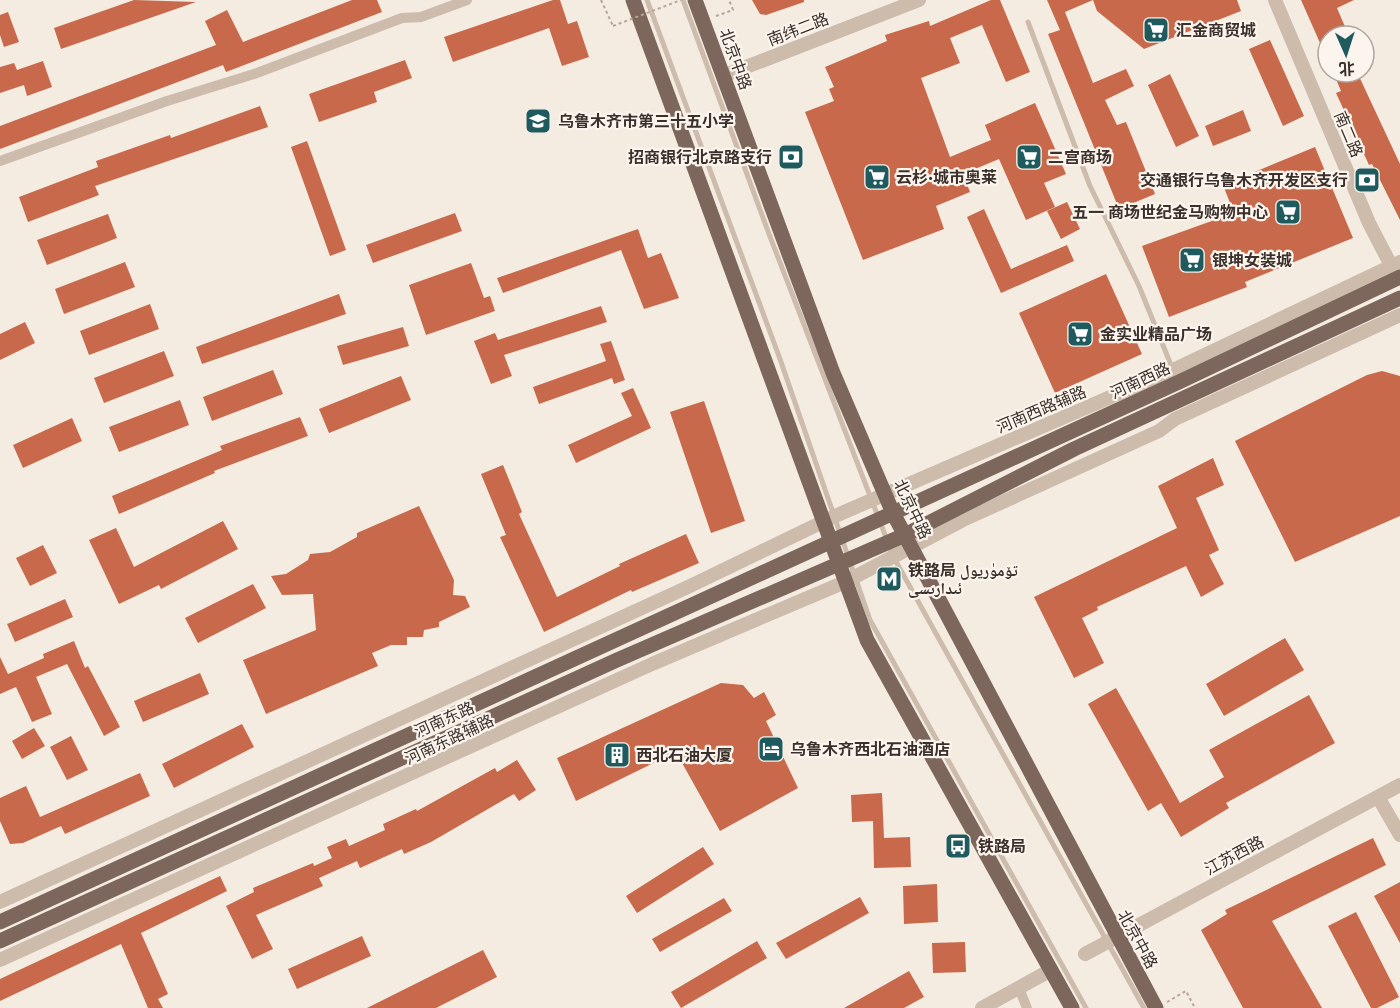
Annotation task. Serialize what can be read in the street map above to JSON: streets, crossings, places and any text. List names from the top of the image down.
{
  "streets": {
    "main road": ["北京中路", "河南西路", "河南东路"],
    "street": [
      "南纬二路",
      "南二路",
      "河南西路辅路",
      "河南东路辅路",
      "江苏西路"
    ]
  },
  "crossings": [
    ["南纬二路", "北京中路"],
    ["北京中路", "河南西路"],
    ["北京中路", "河南西路辅路"],
    ["北京中路", "河南东路"],
    ["北京中路", "河南东路辅路"],
    ["北京中路", "江苏西路"],
    ["南二路", "河南西路"],
    ["河南西路", "河南西路辅路"],
    ["河南西路", "河南东路"],
    ["河南西路", "河南东路辅路"],
    ["河南东路", "河南东路辅路"]
  ],
  "places": {
    "supermarket": [
      "汇金商贸城",
      "二宫商场",
      "云杉·城市奥莱",
      "五一 商场世纪金马购物中心",
      "银坤女装城",
      "金实业精品广场"
    ],
    "school or university": ["乌鲁木齐市第三十五小学"],
    "bank": ["招商银行北京路支行", "交通银行乌鲁木齐开发区支行"],
    "metro station": ["铁路局 تۆمۈريول ئىدارىسى"],
    "hotel": ["乌鲁木齐西北石油酒店"],
    "building": ["西北石油大厦"],
    "bus stop": ["铁路局"]
  },
  "north": "bottom"
}
